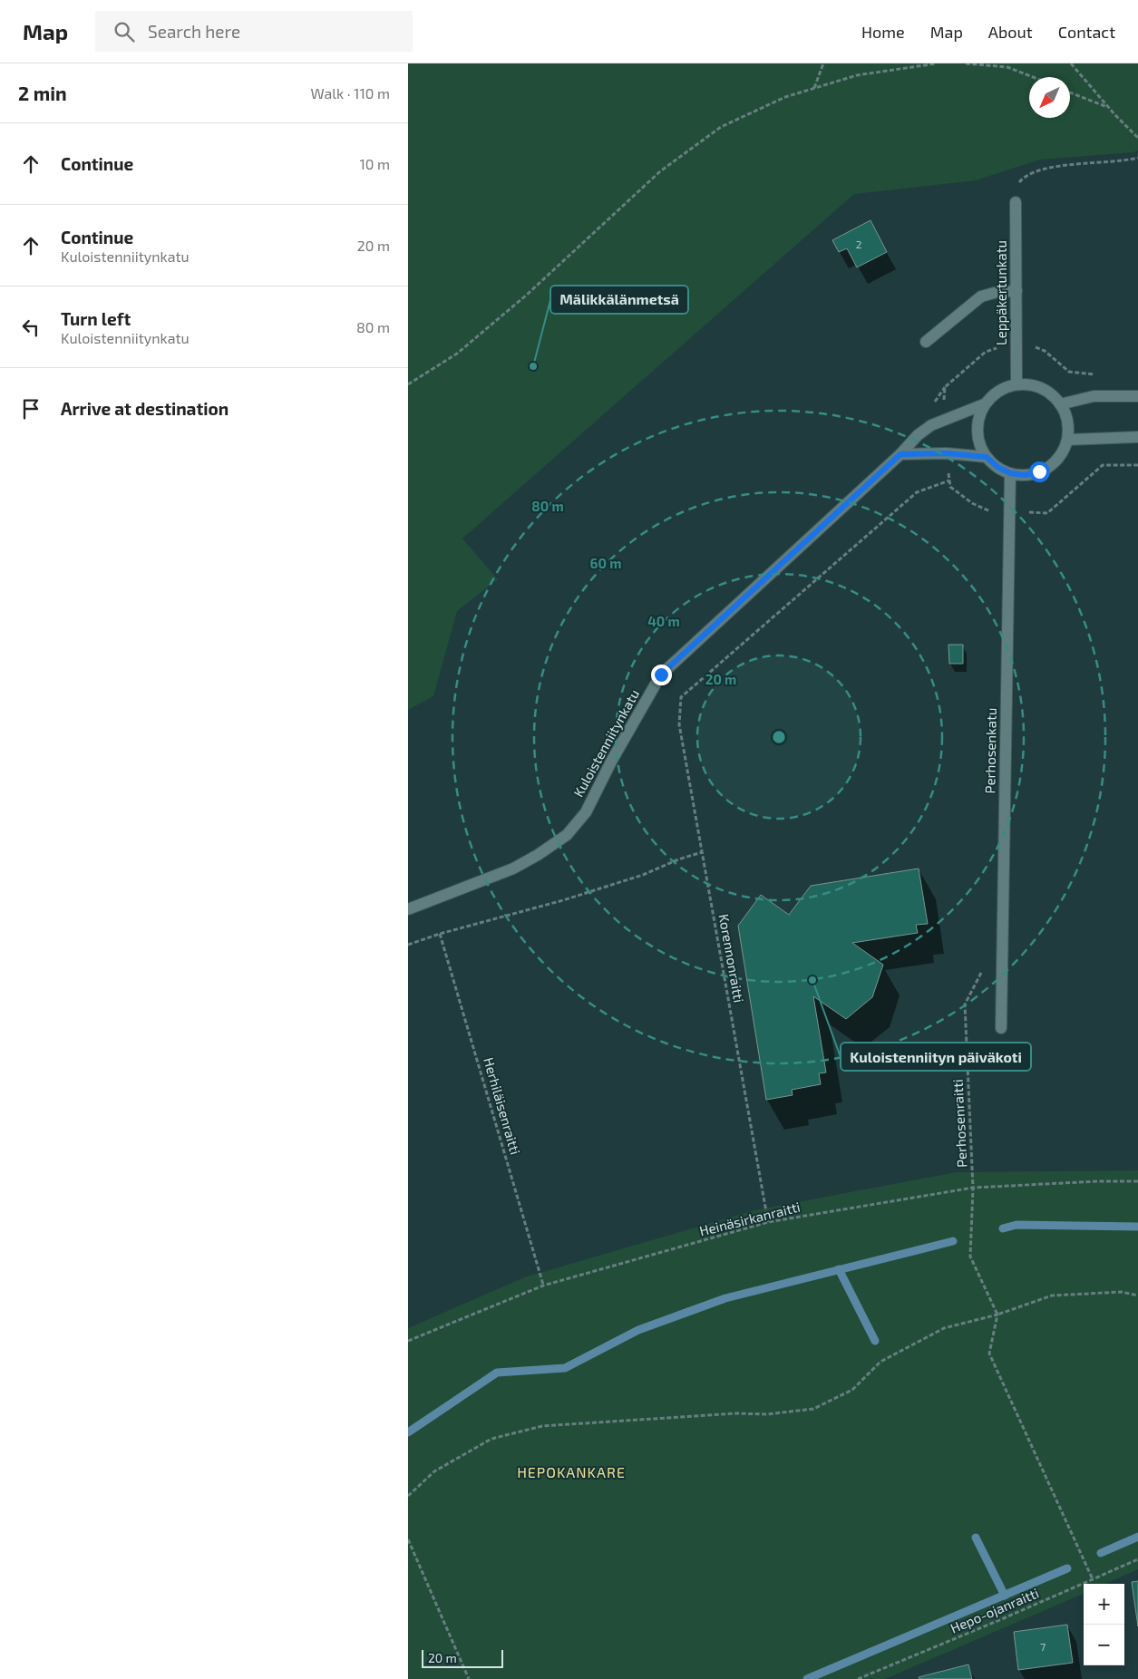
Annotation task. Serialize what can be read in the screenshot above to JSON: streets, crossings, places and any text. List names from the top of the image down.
{
  "streets": {
    "street": ["Leppäkertunkatu", "Kuloistenniitynkatu", "Perhosenkatu"],
    "path": [
      "Korennonraitti",
      "Herhiläisenraitti",
      "Perhosenraitti",
      "Heinäsirkanraitti",
      "Hepo-ojanraitti"
    ]
  },
  "crossings": [
    ["Leppäkertunkatu", "Kuloistenniitynkatu"],
    ["Leppäkertunkatu", "Perhosenkatu"],
    ["Kuloistenniitynkatu", "Perhosenkatu"],
    ["Korennonraitti", "Heinäsirkanraitti"],
    ["Herhiläisenraitti", "Heinäsirkanraitti"],
    ["Perhosenraitti", "Heinäsirkanraitti"]
  ],
  "districts": ["HEPOKANKARE"],
  "places": ["Mälikkälänmetsä", "Kuloistenniityn päiväkoti"],
  "house_numbers": ["2", "7"],
  "scale_bar": "20 m",
  "north": "bottom left",
  "page": {
    "header": "Map",
    "search": "Search here",
    "nav": [
      "Home",
      "Map",
      "About",
      "Contact"
    ],
    "heading": ["2 min", "Walk · 110 m"],
    "list": [
      ["Continue", "10 m"],
      ["Continue", "Kuloistenniitynkatu", "20 m"],
      ["Turn left", "Kuloistenniitynkatu", "80 m"],
      "Arrive at destination"
    ],
    "map_buttons": ["+", "−"],
    "scale": "20 m"
  },
  "rings": [
    "80 m",
    "60 m",
    "40 m",
    "20 m"
  ]
}
